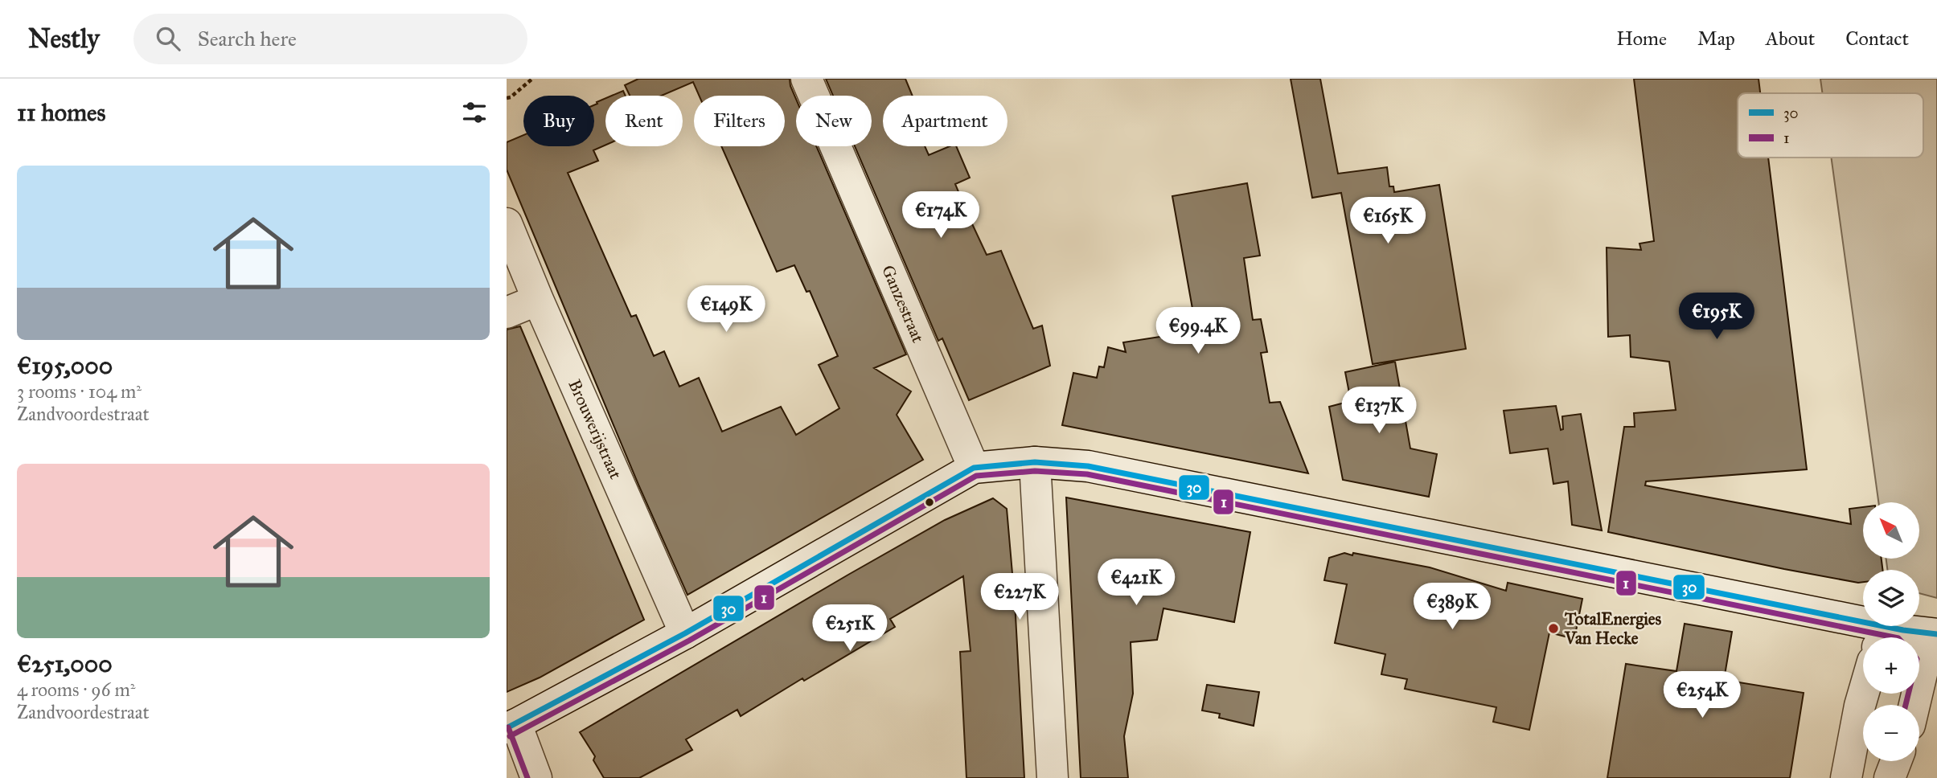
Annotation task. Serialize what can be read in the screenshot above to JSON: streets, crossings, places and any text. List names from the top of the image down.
{
  "streets": {
    "street": ["Ganzestraat", "Brouwerijstraat"]
  },
  "places": ["TotalEnergies Van Hecke"],
  "lines": ["transit line 30", "transit line 1"],
  "legend": ["30", "1"],
  "north": "top left",
  "page": {
    "header": "Nestly",
    "search": "Search here",
    "nav": [
      "Home",
      "Map",
      "About",
      "Contact"
    ],
    "heading": "11 homes",
    "chip": [
      "Buy",
      "Rent",
      "Filters",
      "New",
      "Apartment"
    ],
    "list": [
      {
        "name": "€195,000",
        "note": "3 rooms · 104 m² · Zandvoordestraat"
      },
      {
        "name": "€251,000",
        "note": "4 rooms · 96 m² · Zandvoordestraat"
      }
    ],
    "price": [
      "€174K",
      "€165K",
      "€149K",
      "€195K",
      "€99.4K",
      "€137K",
      "€421K",
      "€227K",
      "€389K",
      "€251K",
      "€254K"
    ],
    "map_buttons": ["+", "−"]
  }
}
